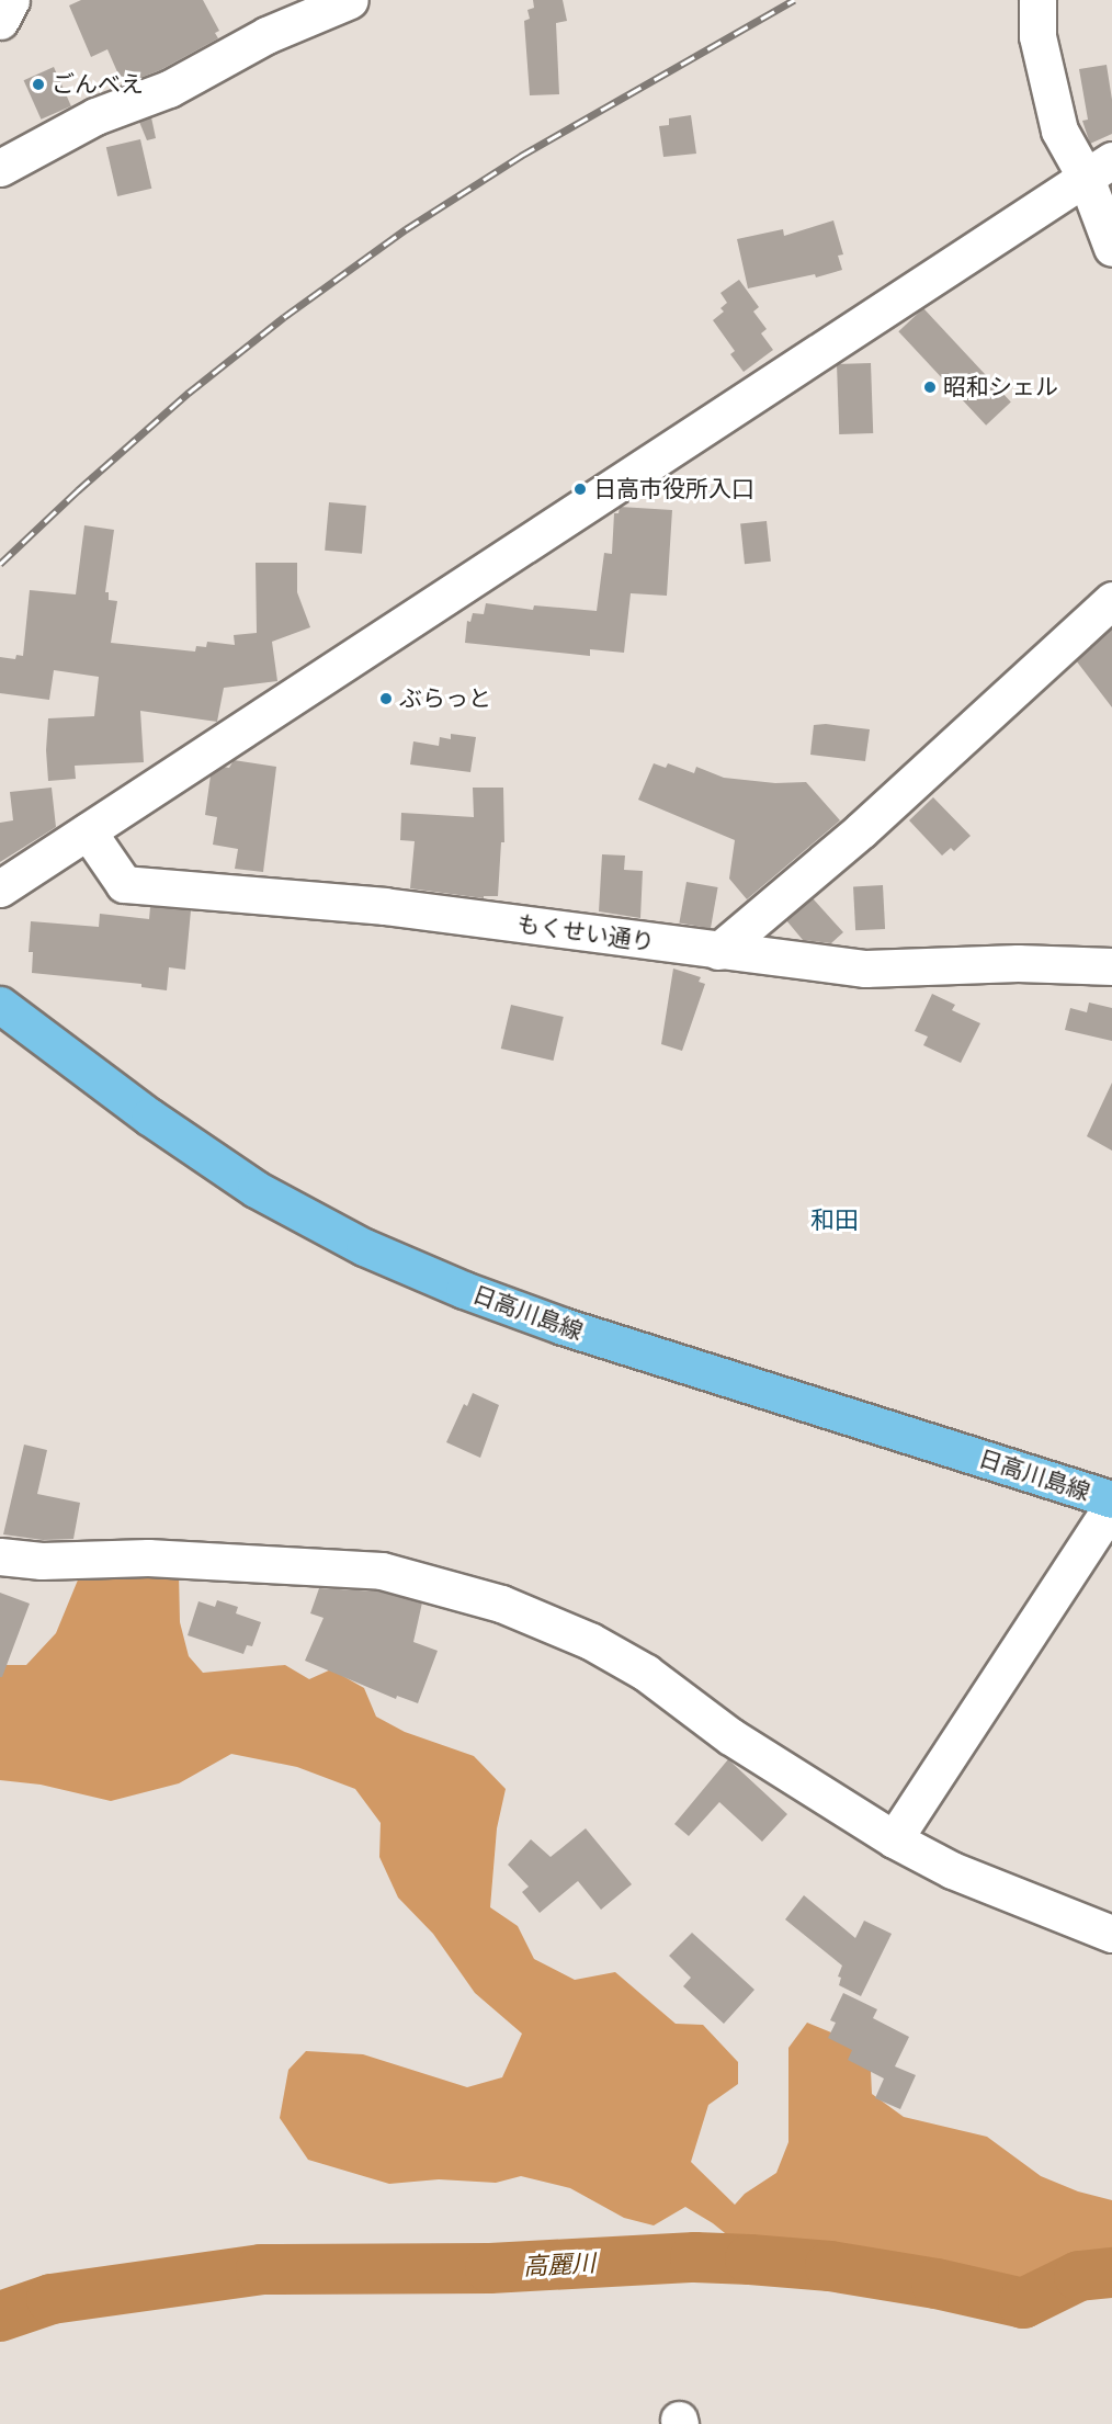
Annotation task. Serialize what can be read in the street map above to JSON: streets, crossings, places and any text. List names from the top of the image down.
{
  "streets": {
    "main road": ["日高川島線"],
    "street": ["もくせい通り"]
  },
  "districts": ["和田"],
  "water": ["高麗川"],
  "places": [
    "ごんべえ",
    "昭和シェル",
    "日高市役所入口",
    "ぶらっと"
  ]
}
